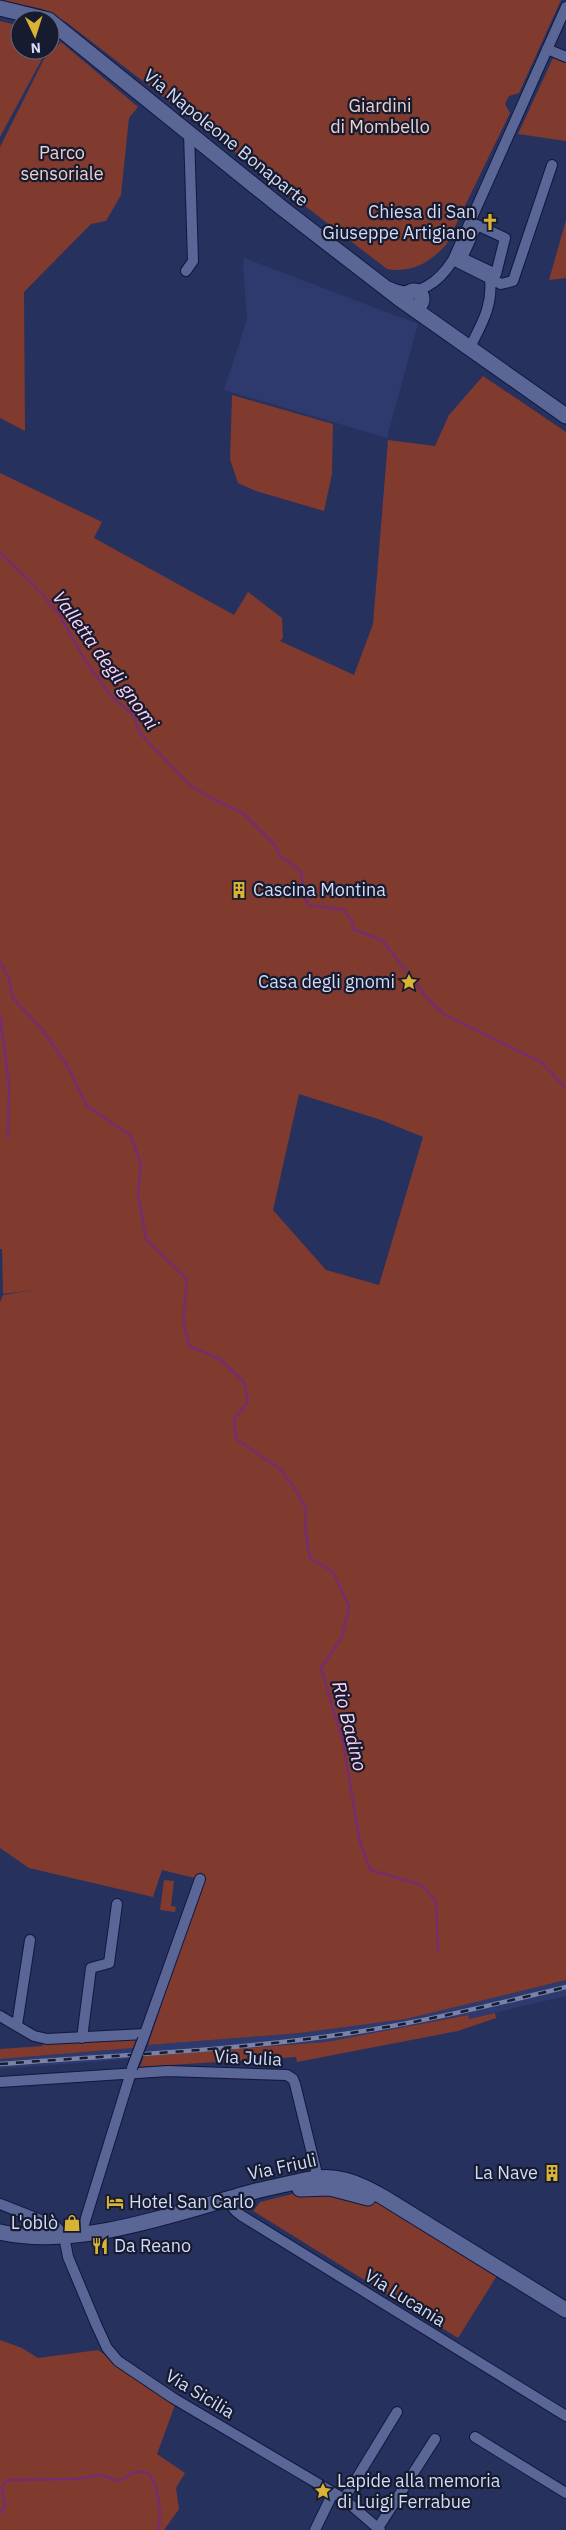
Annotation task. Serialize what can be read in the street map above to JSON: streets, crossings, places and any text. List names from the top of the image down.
{
  "streets": {
    "street": [
      "Via Napoleone Bonaparte",
      "Via Julia",
      "Via Friuli",
      "Via Lucania",
      "Via Sicilia"
    ]
  },
  "crossings": [
    ["Via Julia", "Via Friuli"],
    ["Via Friuli", "Via Lucania"],
    ["Via Friuli", "Via Sicilia"]
  ],
  "water": ["Valletta degli gnomi", "Rio Badino"],
  "parks": ["Giardini di Mombello", "Parco sensoriale"],
  "places": {
    "church": ["Chiesa di San Giuseppe Artigiano"],
    "building": ["Cascina Montina", "La Nave"],
    "place": ["Casa degli gnomi", "Lapide alla memoria di Luigi Ferrabue"],
    "hotel": ["Hotel San Carlo"],
    "shop": ["L'oblò"],
    "restaurant": ["Da Reano"]
  },
  "north": "bottom"
}
